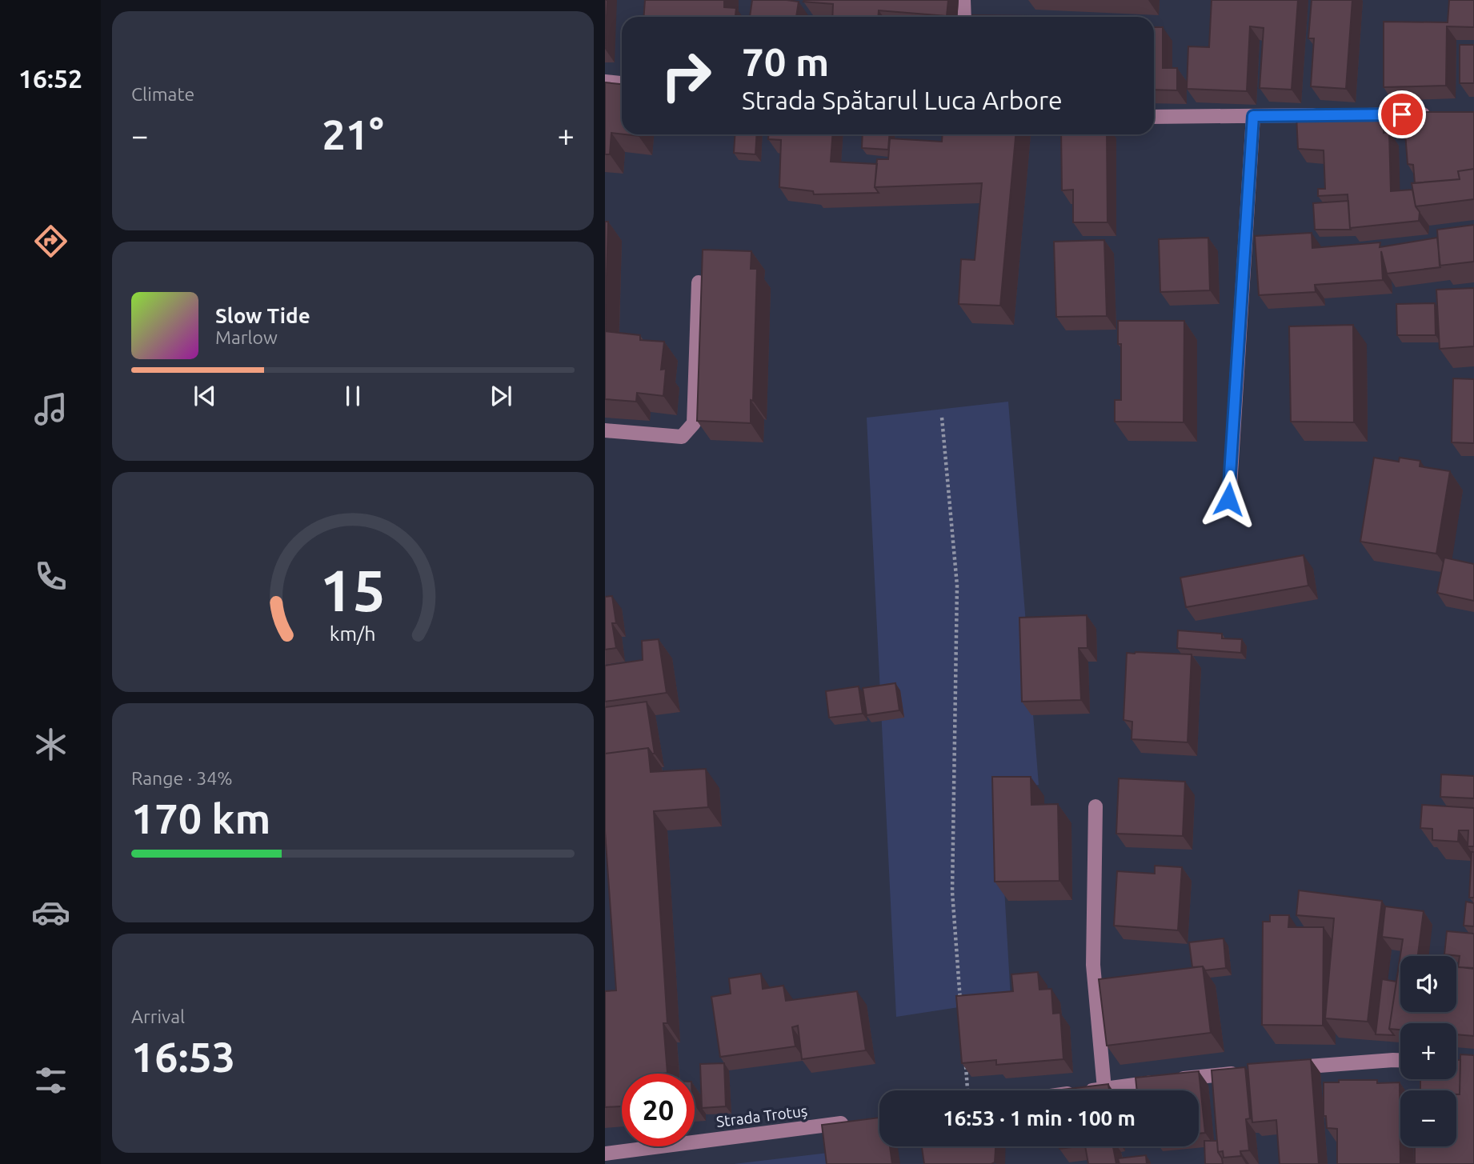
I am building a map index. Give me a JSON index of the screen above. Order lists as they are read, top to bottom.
{
  "streets": {
    "street": ["Strada Trotuș"]
  },
  "page": {
    "tabs": "16:52",
    "tile": [
      "Climate",
      ["Range · 34%", "170 km"],
      ["Arrival", "16:53"]
    ],
    "turn": ["70 m", "Strada Spătarul Luca Arbore"],
    "heat": ["−", "21°", "+"],
    "song": ["Slow Tide", "Marlow"],
    "map_buttons": ["+", "−"],
    "limit": "20",
    "trip": "16:53 · 1 min · 100 m",
    "gauge": ["15", "km/h"]
  }
}
